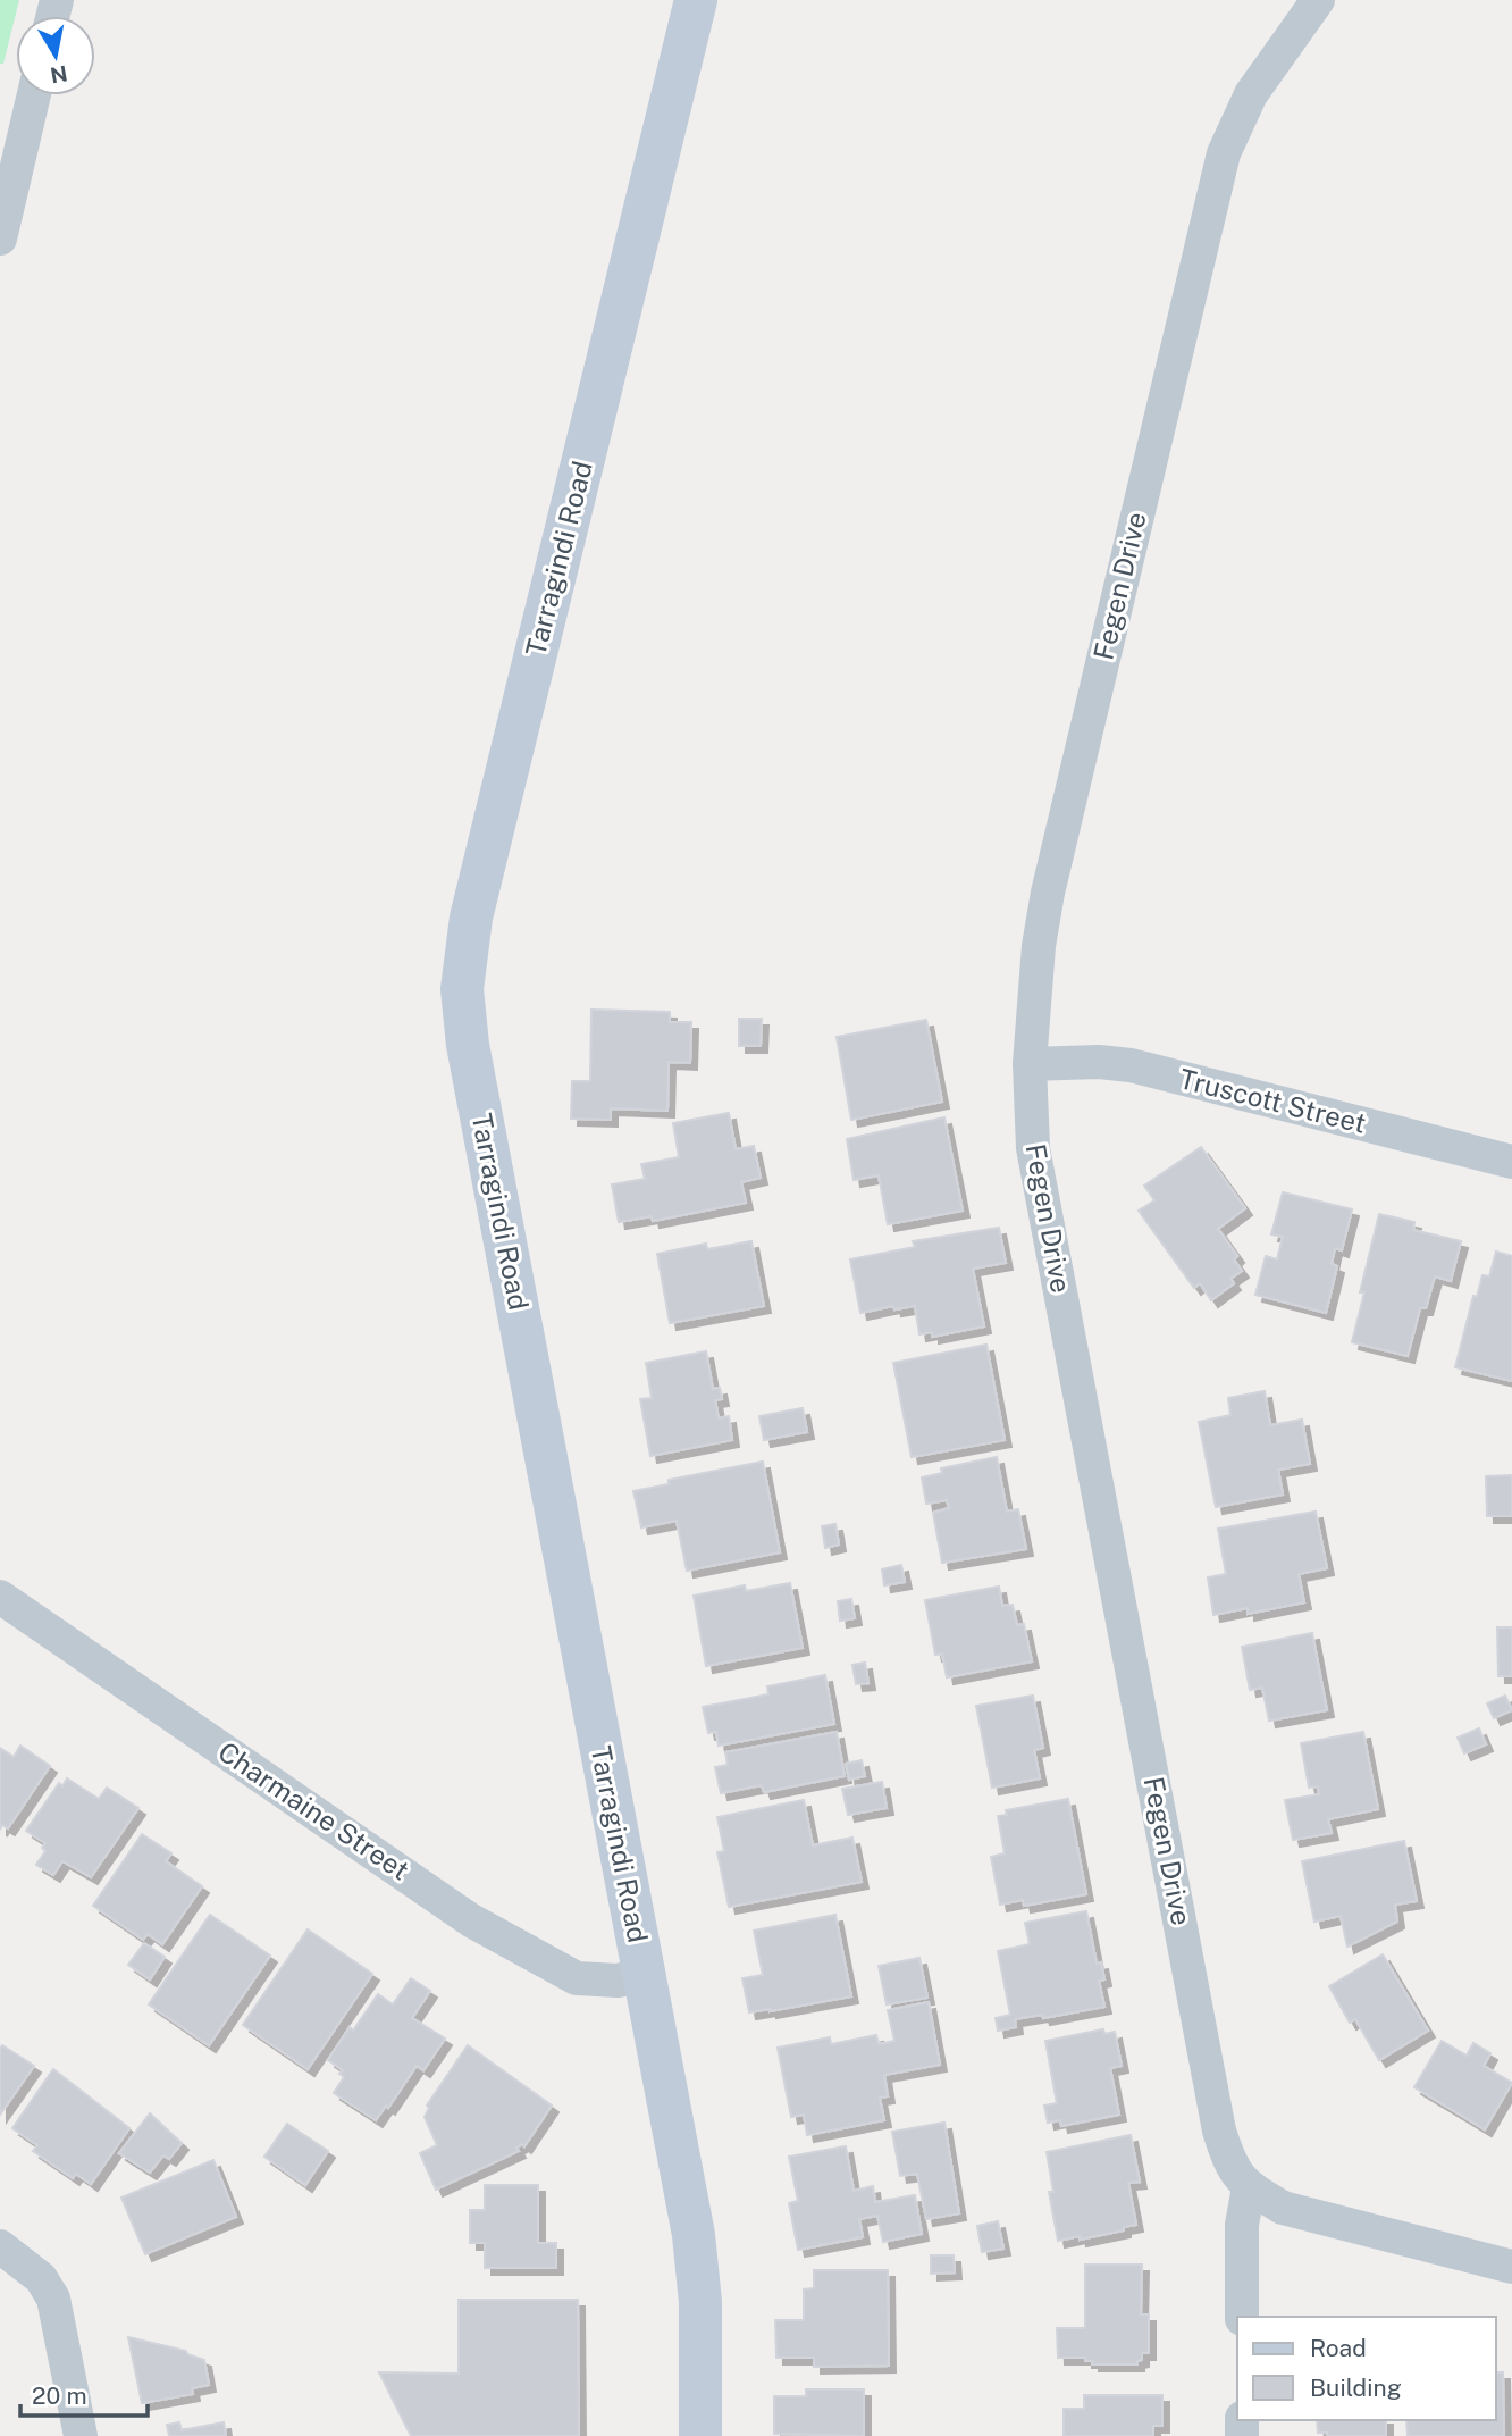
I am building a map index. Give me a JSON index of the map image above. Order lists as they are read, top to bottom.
{
  "streets": {
    "street": [
      "Tarragindi Road",
      "Fegen Drive",
      "Truscott Street",
      "Charmaine Street"
    ]
  },
  "crossings": [
    ["Tarragindi Road", "Charmaine Street"],
    ["Fegen Drive", "Truscott Street"]
  ],
  "legend": ["Road", "Building"],
  "scale_bar": "20 m",
  "north": "bottom"
}
